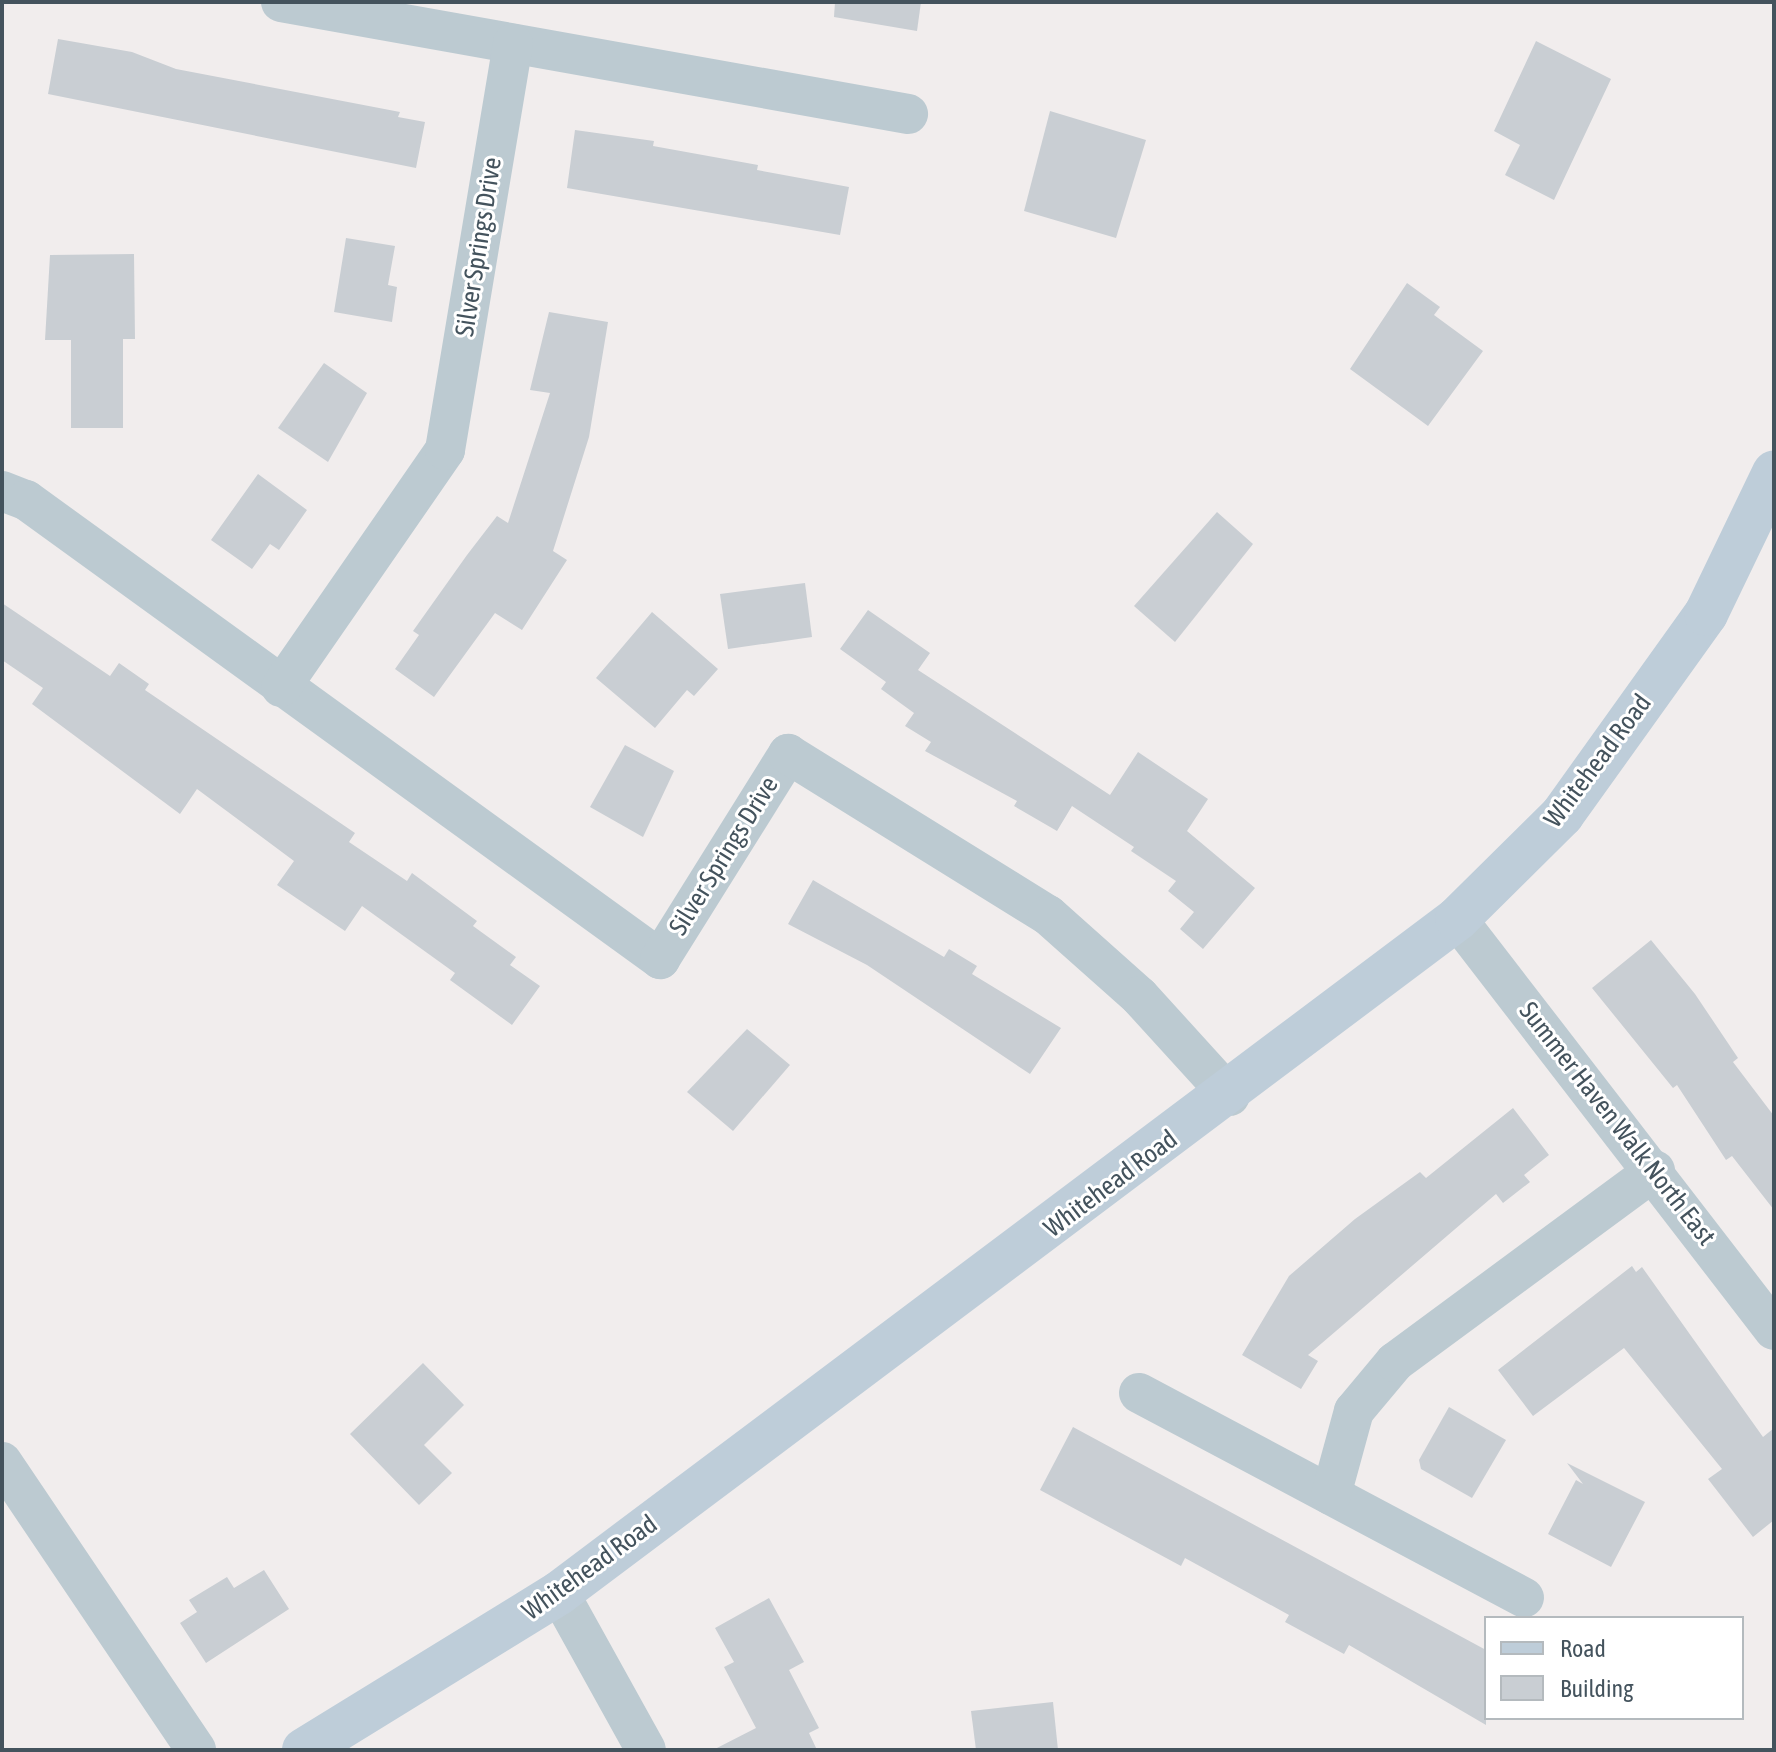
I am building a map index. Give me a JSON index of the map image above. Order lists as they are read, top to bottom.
{
  "streets": {
    "street": ["Silver Springs Drive", "Whitehead Road", "Summer Haven Walk North East"]
  },
  "crossings": [
    ["Silver Springs Drive", "Whitehead Road"],
    ["Whitehead Road", "Summer Haven Walk North East"]
  ],
  "legend": ["Road", "Building"]
}
